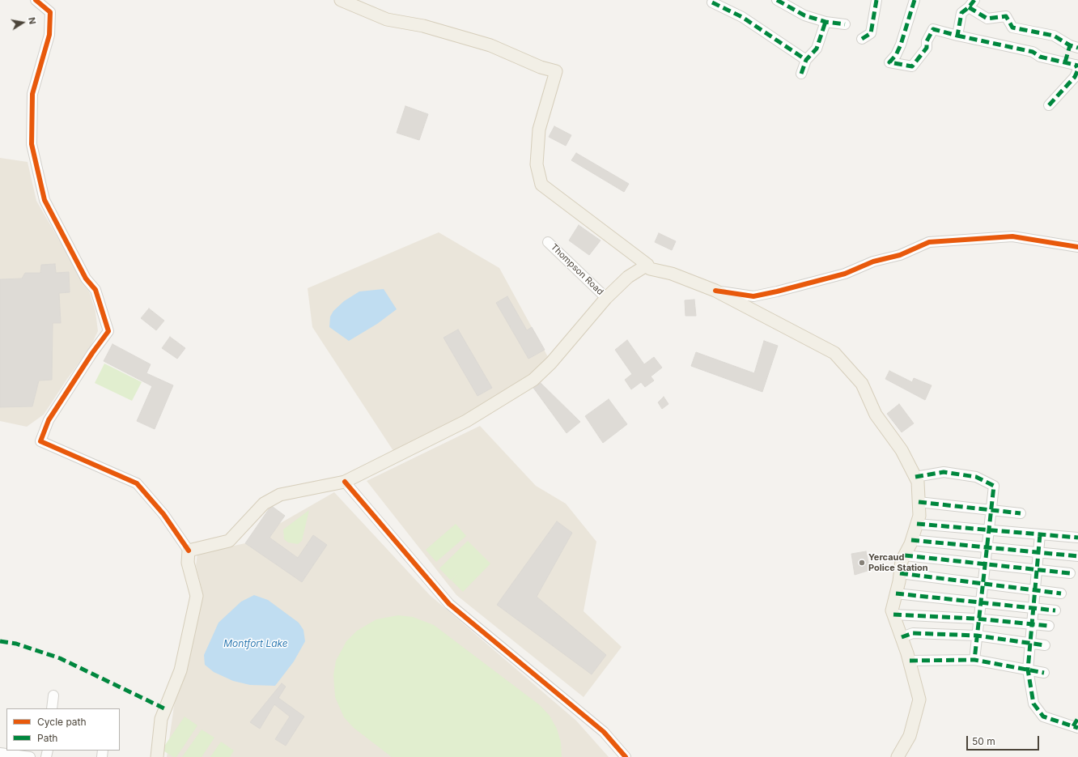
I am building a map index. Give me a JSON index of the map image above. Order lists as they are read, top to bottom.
{
  "streets": {
    "street": ["Thompson Road"]
  },
  "water": ["Montfort Lake"],
  "places": ["Yercaud Police Station"],
  "legend": ["Cycle path", "Path"],
  "scale_bar": "50 m",
  "north": "right"
}
